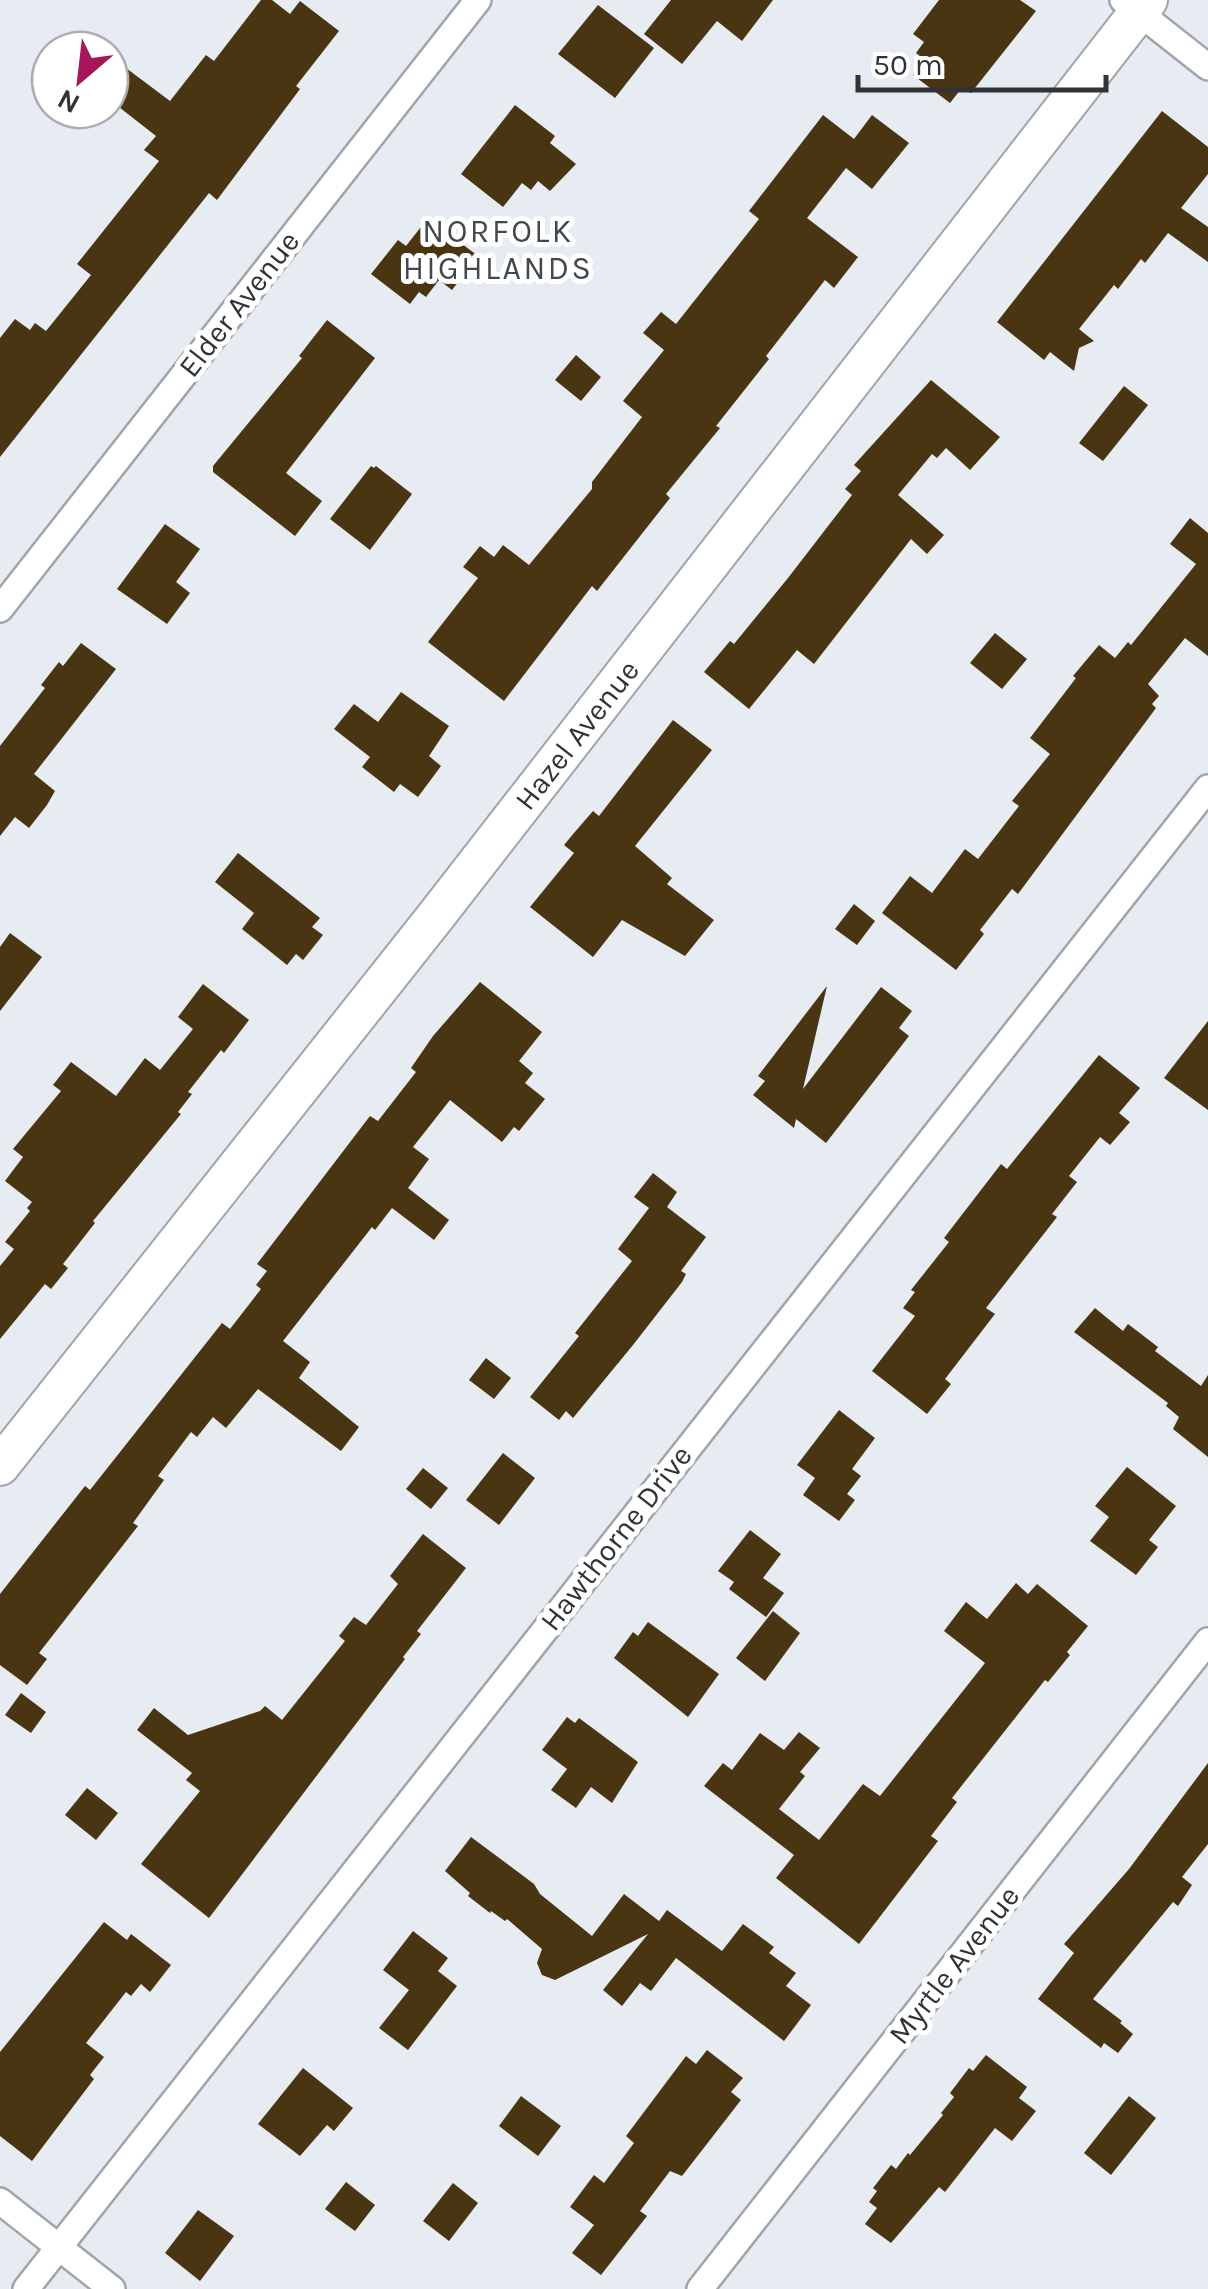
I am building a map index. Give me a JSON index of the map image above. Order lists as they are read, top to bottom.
{
  "streets": {
    "street": [
      "Elder Avenue",
      "Hazel Avenue",
      "Hawthorne Drive",
      "Myrtle Avenue"
    ]
  },
  "districts": ["NORFOLK HIGHLANDS"],
  "scale_bar": "50 m",
  "north": "bottom left"
}
